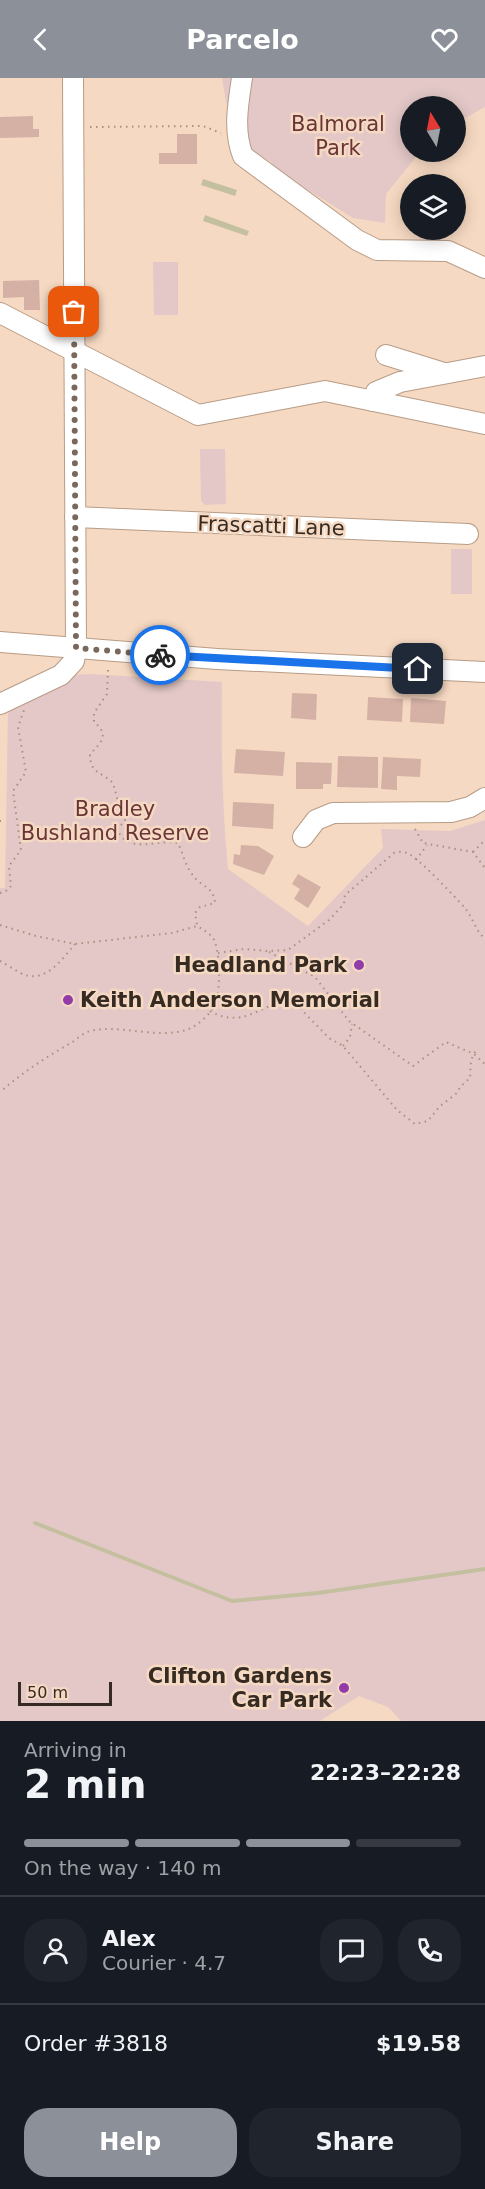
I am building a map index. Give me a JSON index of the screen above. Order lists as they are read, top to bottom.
{
  "streets": {
    "street": ["Frascatti Lane"]
  },
  "parks": ["Balmoral Park", "Bradley Bushland Reserve"],
  "places": ["Headland Park", "Keith Anderson Memorial", "Clifton Gardens Car Park"],
  "scale_bar": "50 m",
  "north": "top",
  "page": {
    "header": "Parcelo",
    "scale": "50 m",
    "heading": ["2 min", "Arriving in", "22:23–22:28"],
    "panel": [
      "Alex",
      "Courier · 4.7",
      "Order #3818",
      "$19.58"
    ],
    "bar": "On the way · 140 m",
    "buttons": ["Help", "Share"]
  }
}
